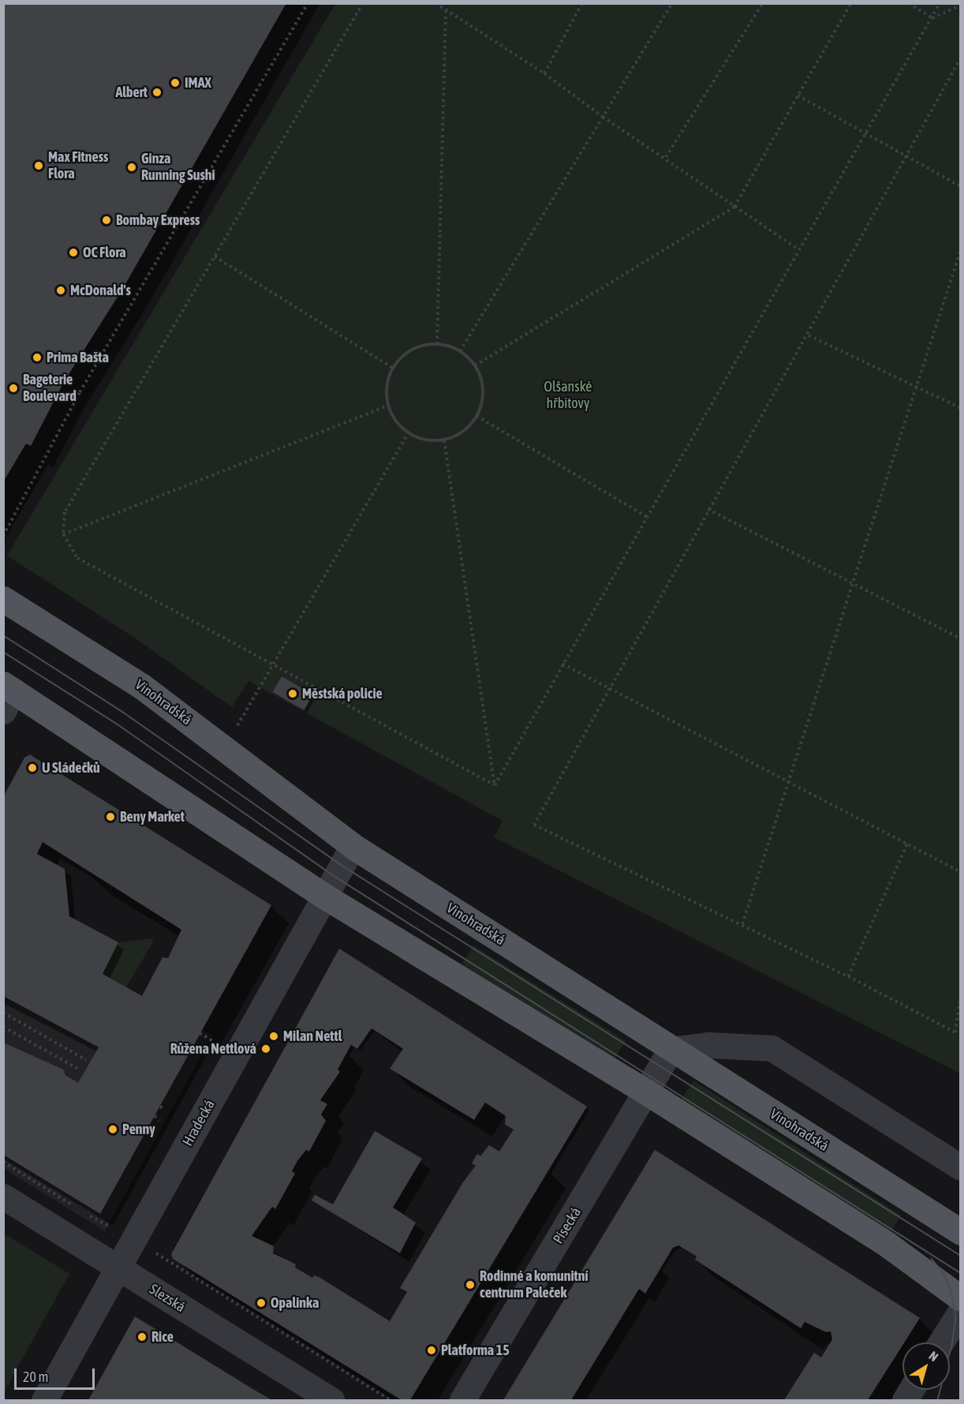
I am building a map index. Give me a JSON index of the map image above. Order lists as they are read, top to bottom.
{
  "streets": {
    "main road": ["Vinohradská"],
    "street": ["Hradecká", "Písecká", "Slezská"]
  },
  "crossings": [
    ["Vinohradská", "Hradecká"],
    ["Vinohradská", "Písecká"],
    ["Hradecká", "Slezská"]
  ],
  "parks": ["Olšanské hřbitovy"],
  "places": [
    "IMAX",
    "Albert",
    "Max Fitness Flora",
    "Ginza Running Sushi",
    "Bombay Express",
    "OC Flora",
    "McDonald's",
    "Prima Bašta",
    "Bageterie Boulevard",
    "Městská policie",
    "U Sládečků",
    "Beny Market",
    "Milan Nettl",
    "Růžena Nettlová",
    "Penny",
    "Rodinné a komunitní centrum Paleček",
    "Opalinka",
    "Rice",
    "Platforma 15"
  ],
  "scale_bar": "20 m",
  "north": "top right"
}
